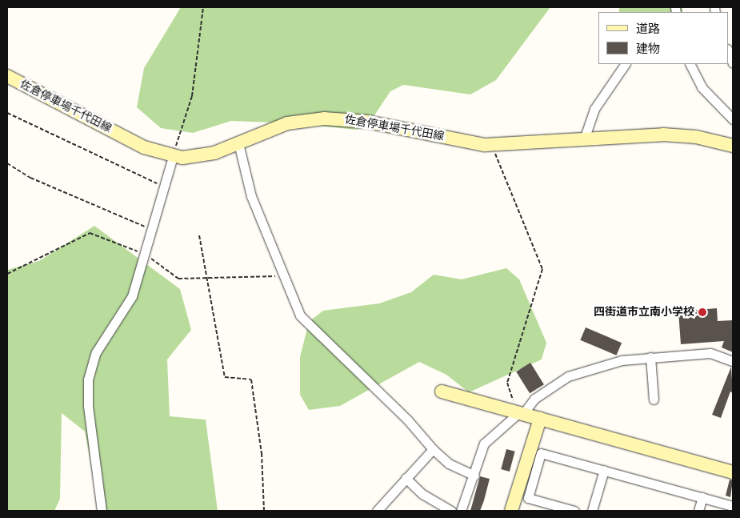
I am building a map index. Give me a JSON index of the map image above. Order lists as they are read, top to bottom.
{
  "streets": {
    "main road": ["佐倉停車場千代田線"]
  },
  "places": ["四街道市立南小学校"],
  "legend": ["道路", "建物"]
}
